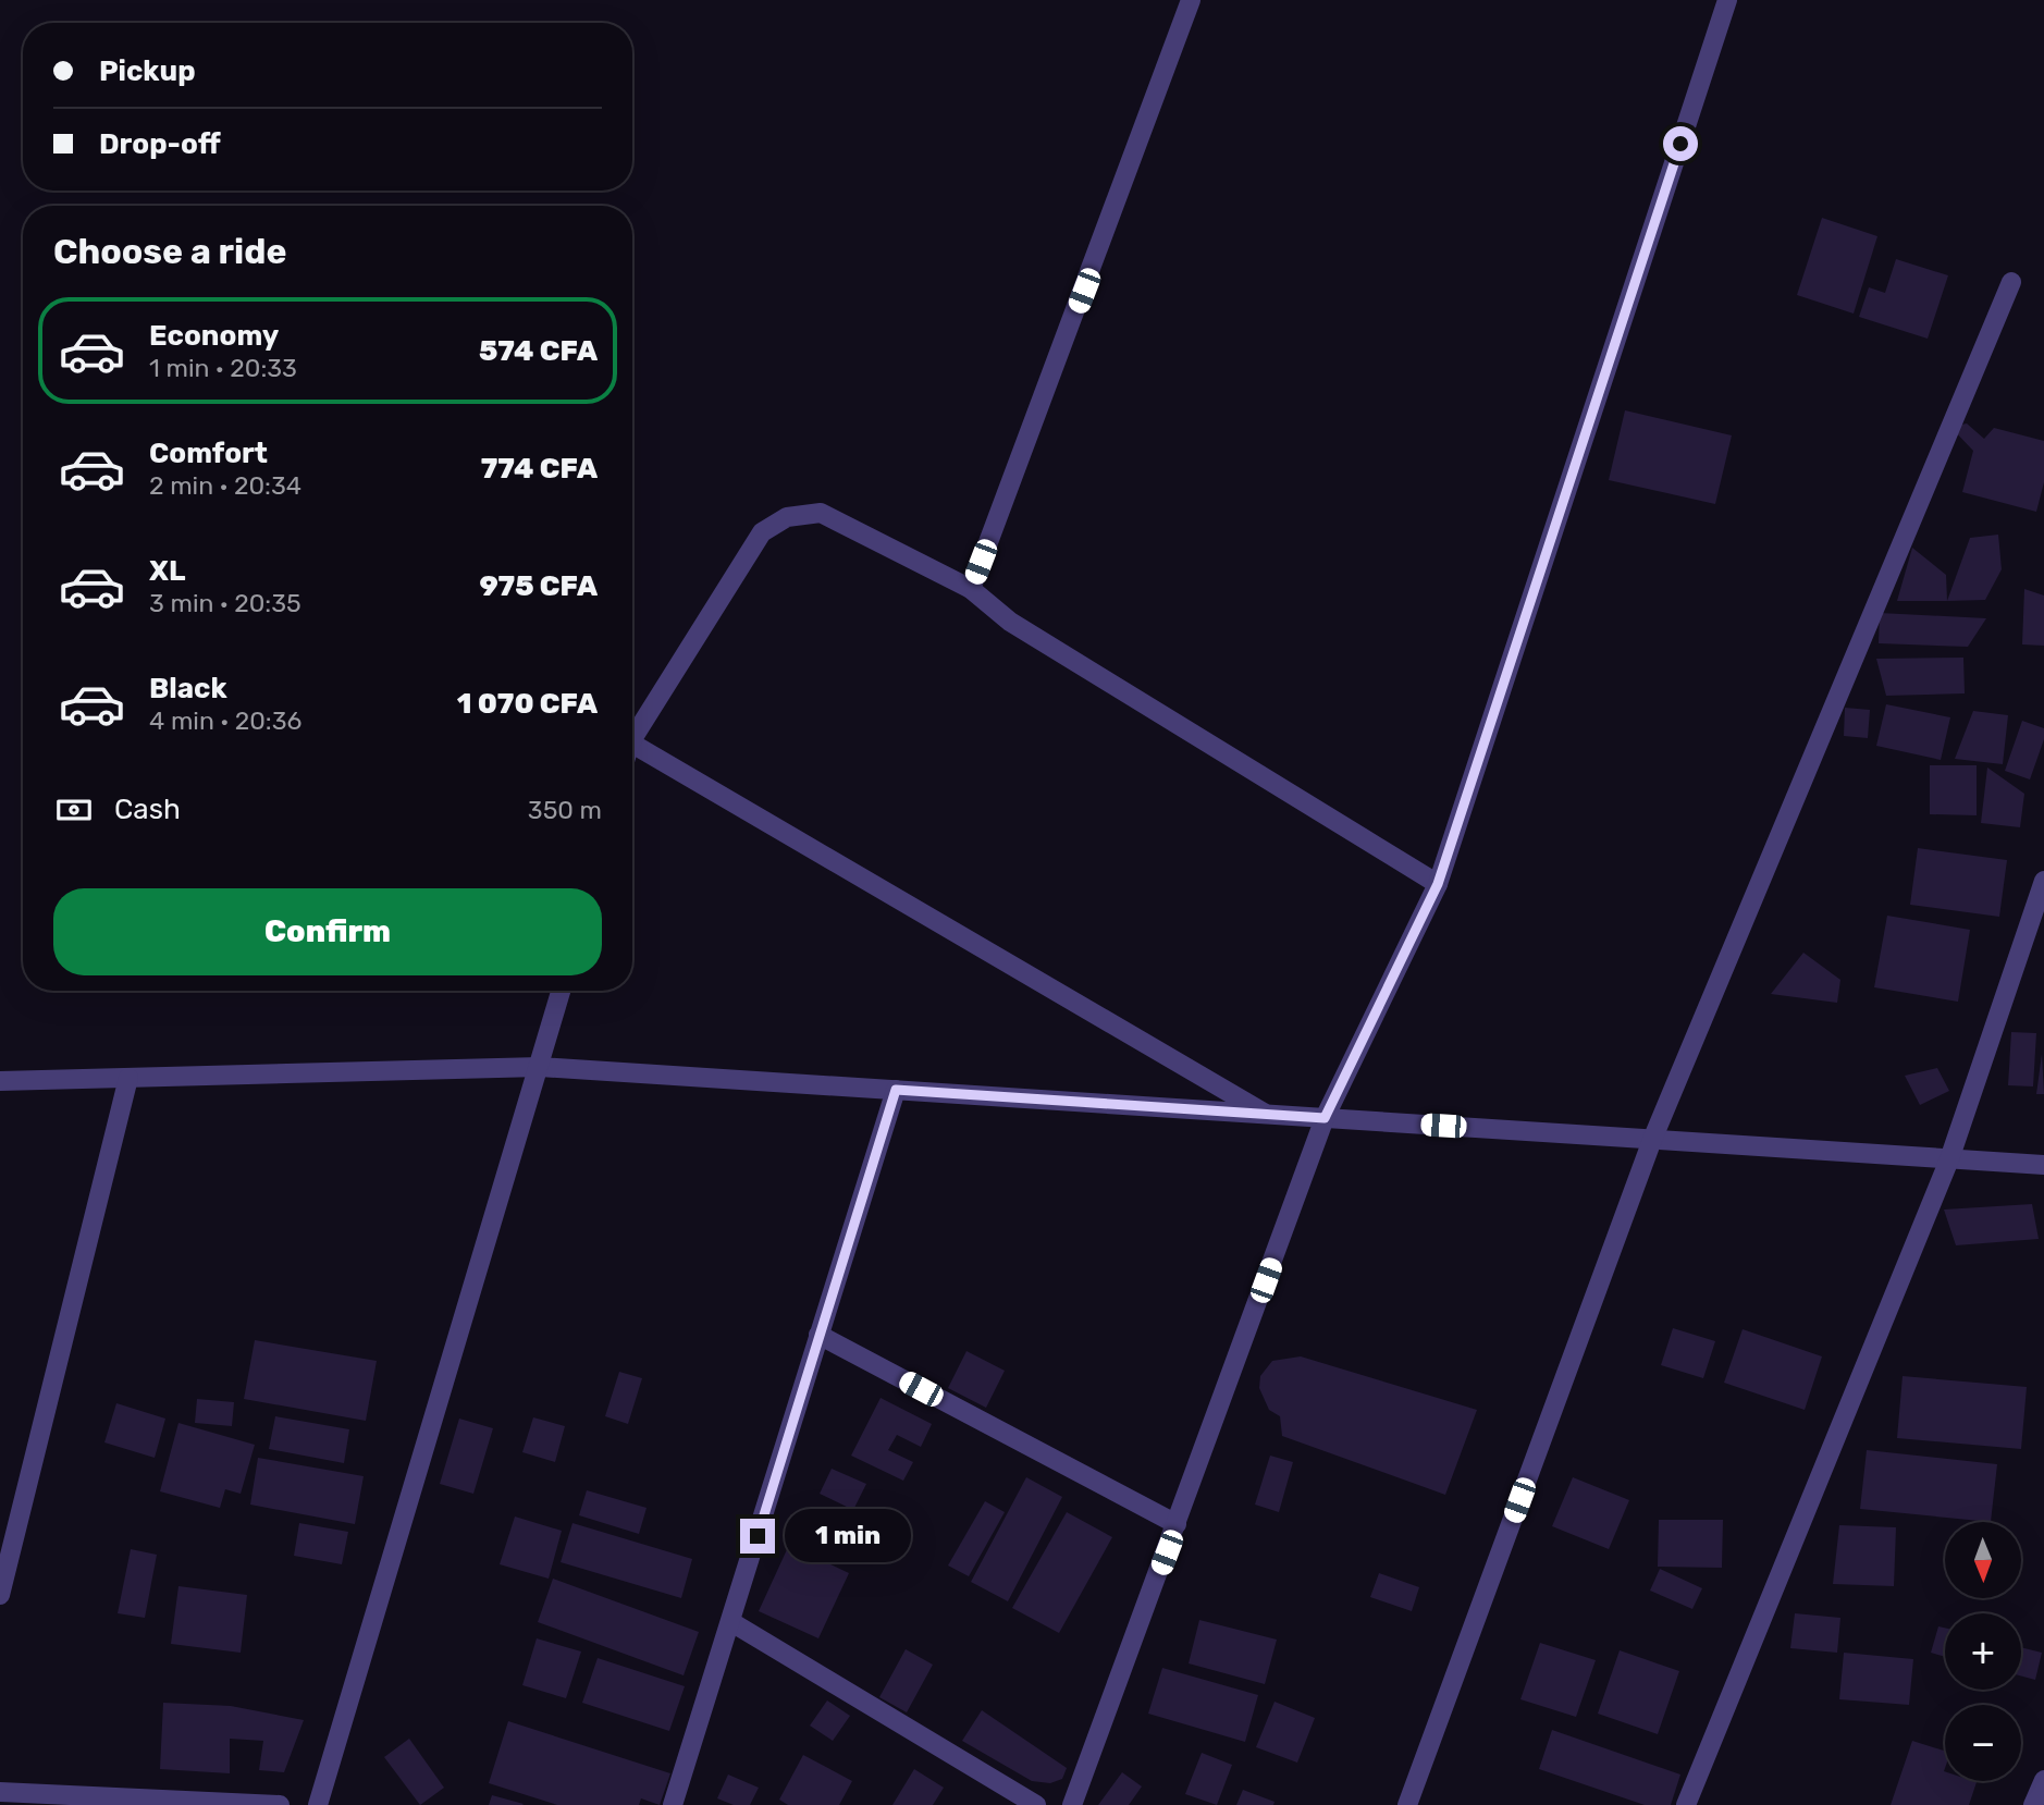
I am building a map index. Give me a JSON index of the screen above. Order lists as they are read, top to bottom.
{
  "north": "bottom",
  "page": {
    "banner": ["Pickup", "Drop-off"],
    "heading": "Choose a ride",
    "list": [
      {
        "name": "Economy",
        "note": "1 min · 20:33",
        "value": "574 CFA"
      },
      {
        "name": "Comfort",
        "note": "2 min · 20:34",
        "value": "774 CFA"
      },
      {
        "name": "XL",
        "note": "3 min · 20:35",
        "value": "975 CFA"
      },
      {
        "name": "Black",
        "note": "4 min · 20:36",
        "value": "1 070 CFA"
      }
    ],
    "pay": ["Cash", "350 m"],
    "buttons": "Confirm",
    "bubble": "1 min",
    "map_buttons": ["+", "−"]
  }
}
